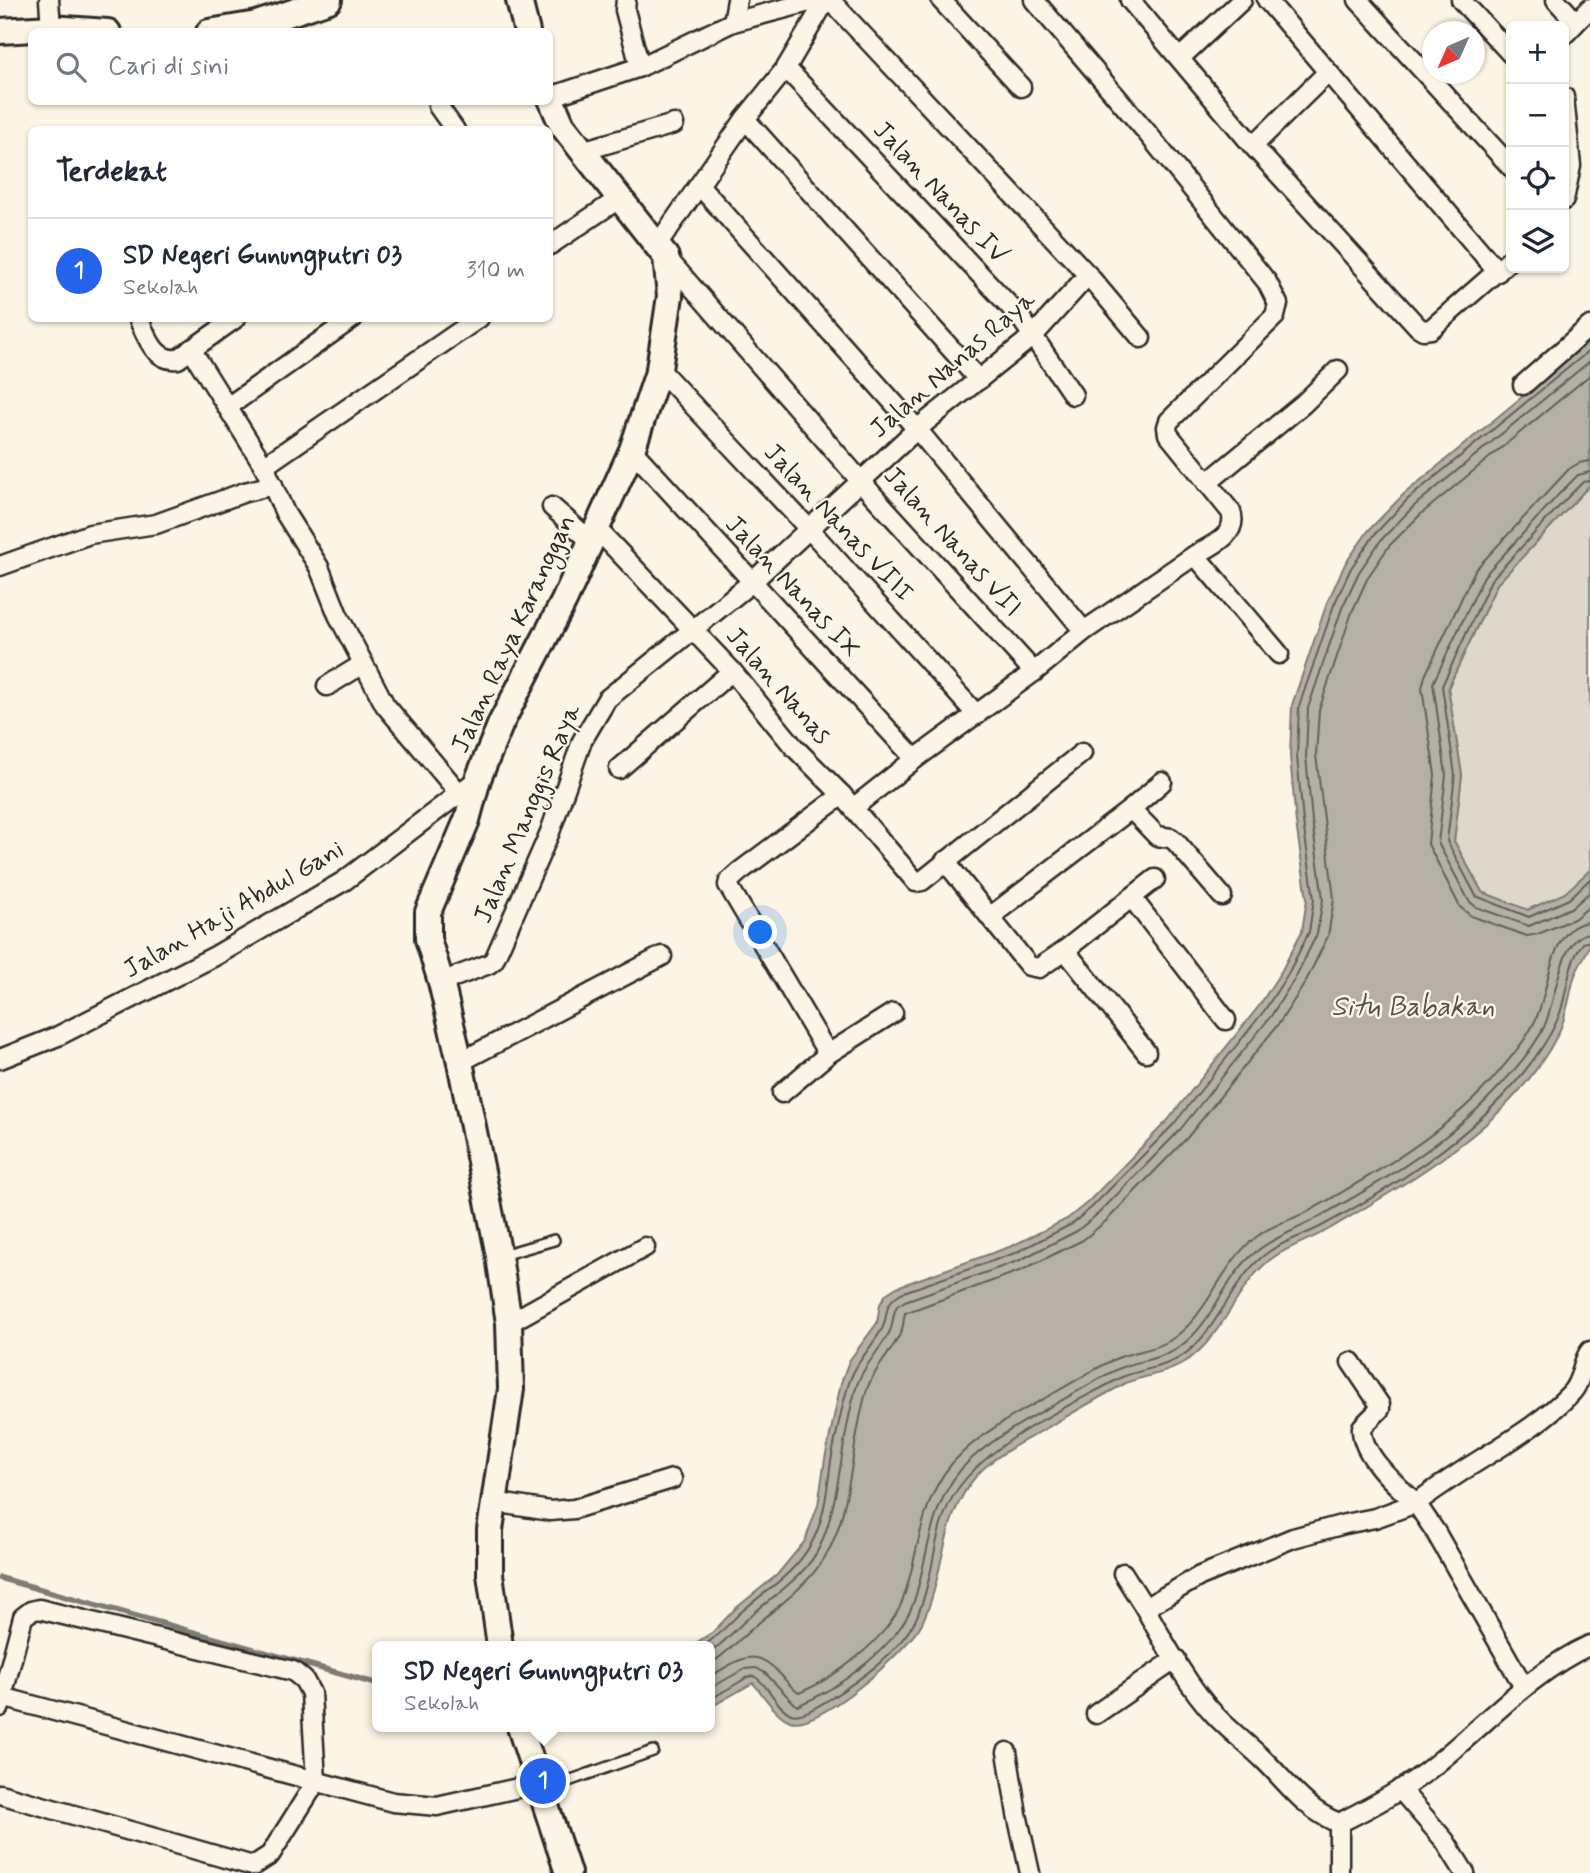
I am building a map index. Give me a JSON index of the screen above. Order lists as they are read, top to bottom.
{
  "streets": {
    "street": [
      "Jalan Nanas IV",
      "Jalan Nanas Raya",
      "Jalan Nanas VIII",
      "Jalan Nanas VII",
      "Jalan Nanas IX",
      "Jalan Raya Karanggan",
      "Jalan Nanas",
      "Jalan Manggis Raya",
      "Jalan Haji Abdul Gani"
    ]
  },
  "crossings": [
    ["Jalan Nanas IV", "Jalan Nanas Raya"],
    ["Jalan Nanas Raya", "Jalan Nanas VIII"],
    ["Jalan Nanas Raya", "Jalan Nanas VII"],
    ["Jalan Nanas Raya", "Jalan Nanas IX"],
    ["Jalan Nanas Raya", "Jalan Nanas"],
    ["Jalan Nanas Raya", "Jalan Manggis Raya"],
    ["Jalan Nanas VIII", "Jalan Raya Karanggan"],
    ["Jalan Nanas VII", "Jalan Raya Karanggan"],
    ["Jalan Nanas IX", "Jalan Raya Karanggan"],
    ["Jalan Raya Karanggan", "Jalan Nanas"],
    ["Jalan Raya Karanggan", "Jalan Manggis Raya"],
    ["Jalan Raya Karanggan", "Jalan Haji Abdul Gani"],
    ["Jalan Nanas", "Jalan Manggis Raya"]
  ],
  "water": ["Situ Babakan"],
  "north": "bottom left",
  "page": {
    "map_buttons": ["+", "−"],
    "search": "Cari di sini",
    "heading": "Terdekat",
    "list": [
      {
        "mark": "1",
        "name": "SD Negeri Gunungputri 03",
        "note": "Sekolah",
        "value": "310 m"
      }
    ],
    "popup": ["SD Negeri Gunungputri 03", "Sekolah"],
    "pins": "1"
  }
}
